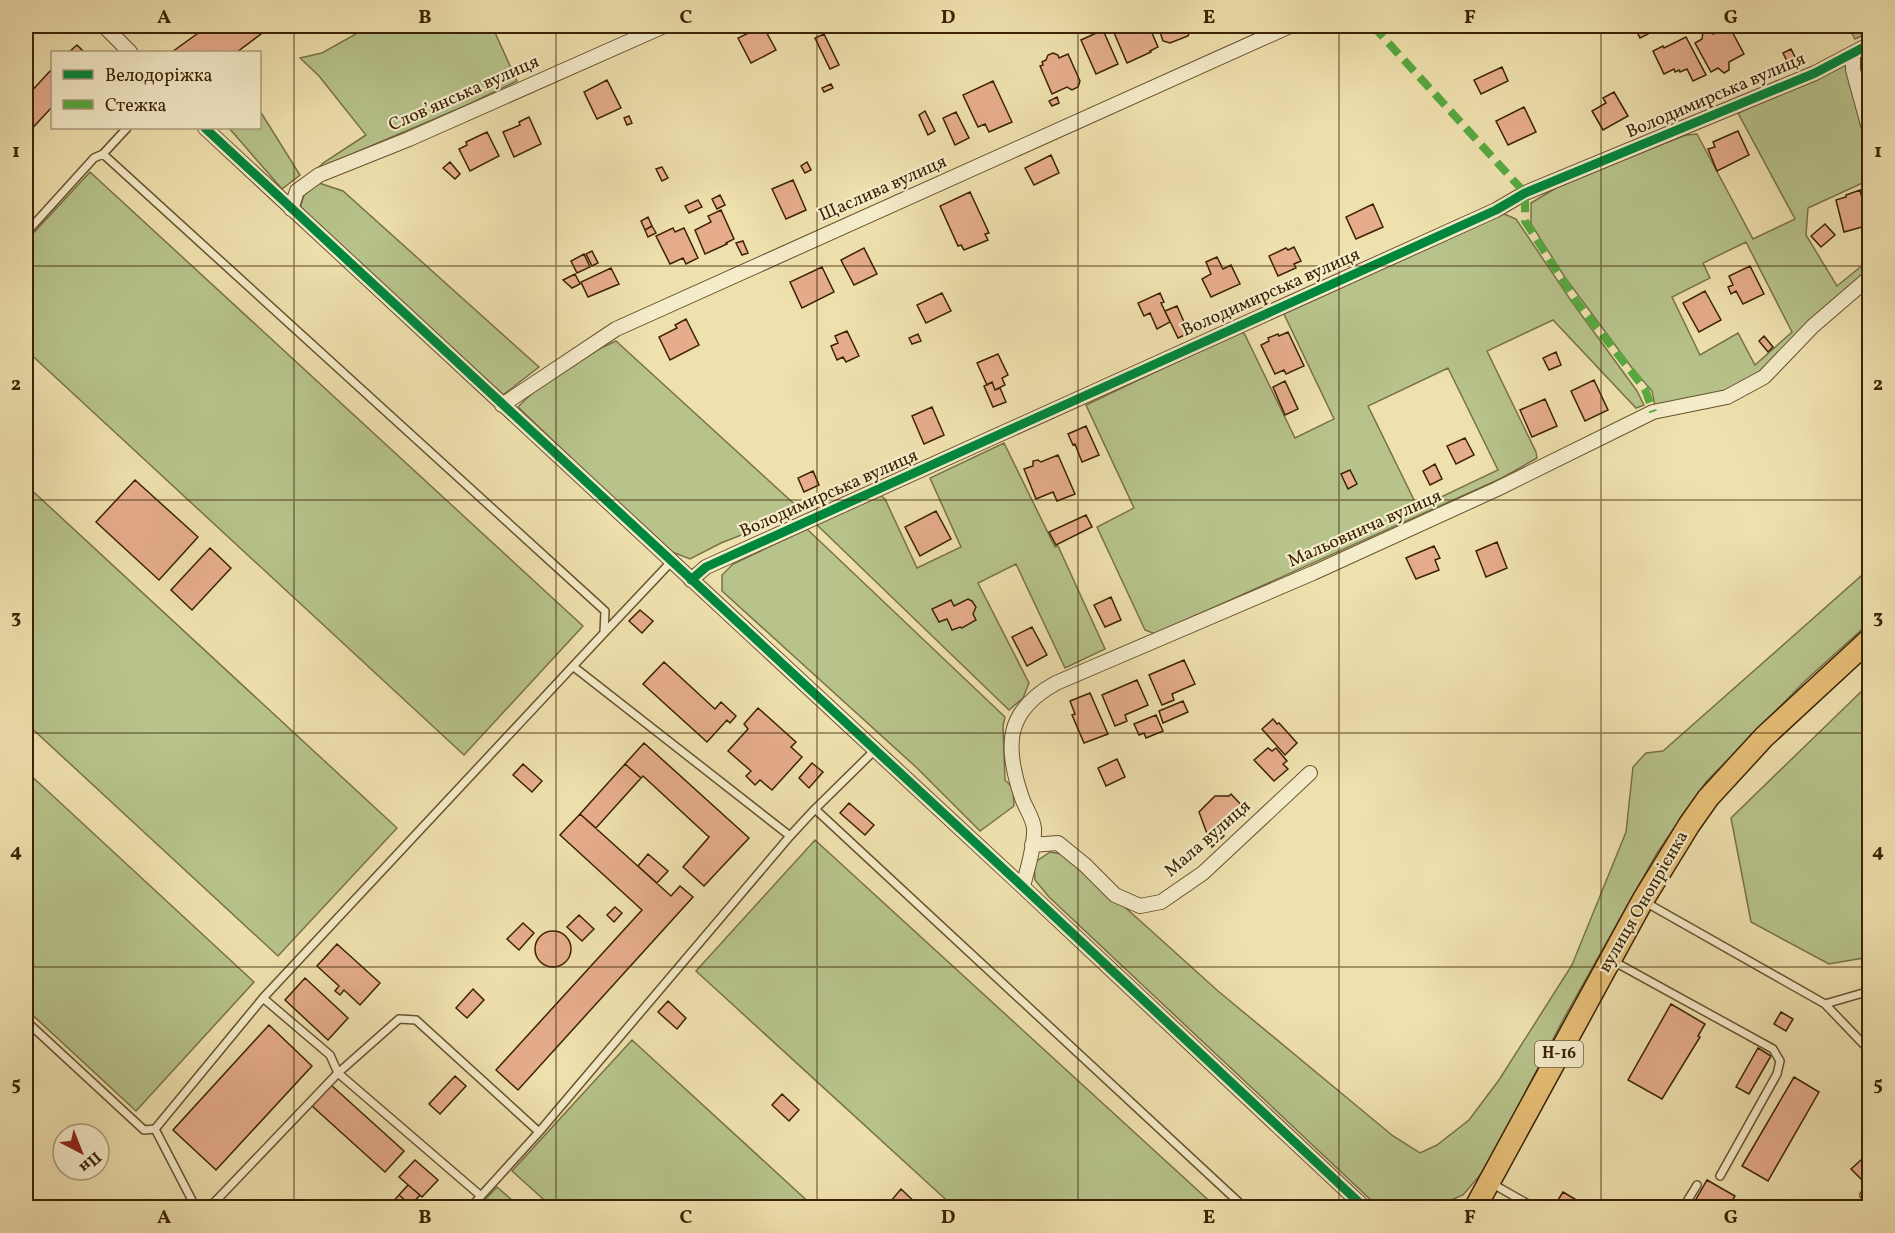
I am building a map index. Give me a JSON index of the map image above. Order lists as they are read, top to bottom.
{
  "streets": {
    "main road": ["вулиця Онопрієнка", "Н-16"],
    "street": [
      "Словʼянська вулиця",
      "Володимирська вулиця",
      "Щаслива вулиця",
      "Мальовнича вулиця",
      "Мала вулиця"
    ]
  },
  "crossings": [
    ["Мальовнича вулиця", "Мала вулиця"]
  ],
  "legend": ["Велодоріжка", "Стежка"],
  "north": "bottom right",
  "grid": {
    "columns": [
      "A",
      "B",
      "C",
      "D",
      "E",
      "F",
      "G"
    ],
    "rows": [
      "1",
      "2",
      "3",
      "4",
      "5"
    ]
  }
}
